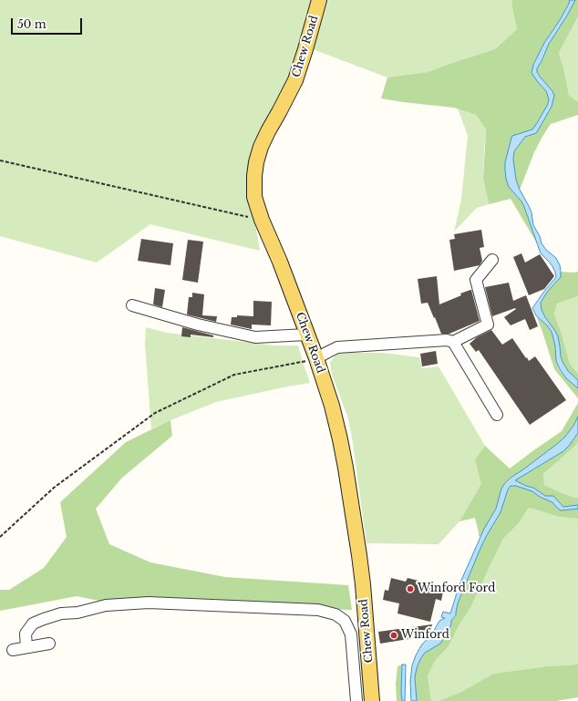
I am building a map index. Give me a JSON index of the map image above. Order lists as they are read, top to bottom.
{
  "streets": {
    "main road": ["Chew Road"]
  },
  "places": ["Winford Ford", "Winford"],
  "scale_bar": "50 m"
}
